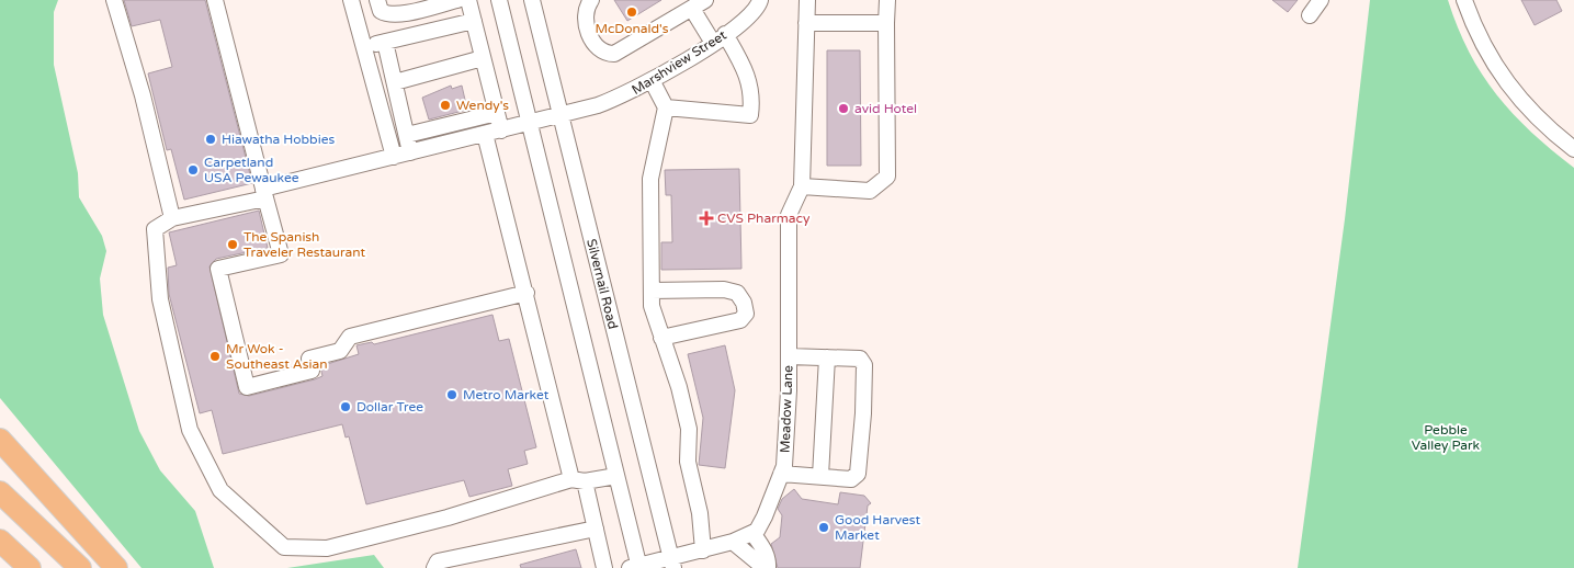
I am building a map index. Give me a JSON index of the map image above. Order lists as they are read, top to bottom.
{
  "streets": {
    "street": ["Marshview Street", "Silvernail Road", "Meadow Lane"]
  },
  "crossings": [
    ["Marshview Street", "Silvernail Road"]
  ],
  "parks": ["Pebble Valley Park"],
  "places": {
    "other": [
      "McDonald's",
      "Wendy's",
      "avid Hotel",
      "Hiawatha Hobbies",
      "Carpetland USA Pewaukee",
      "The Spanish Traveler Restaurant",
      "Mr Wok - Southeast Asian",
      "Metro Market",
      "Dollar Tree",
      "Good Harvest Market"
    ],
    "health": ["CVS Pharmacy"]
  }
}
